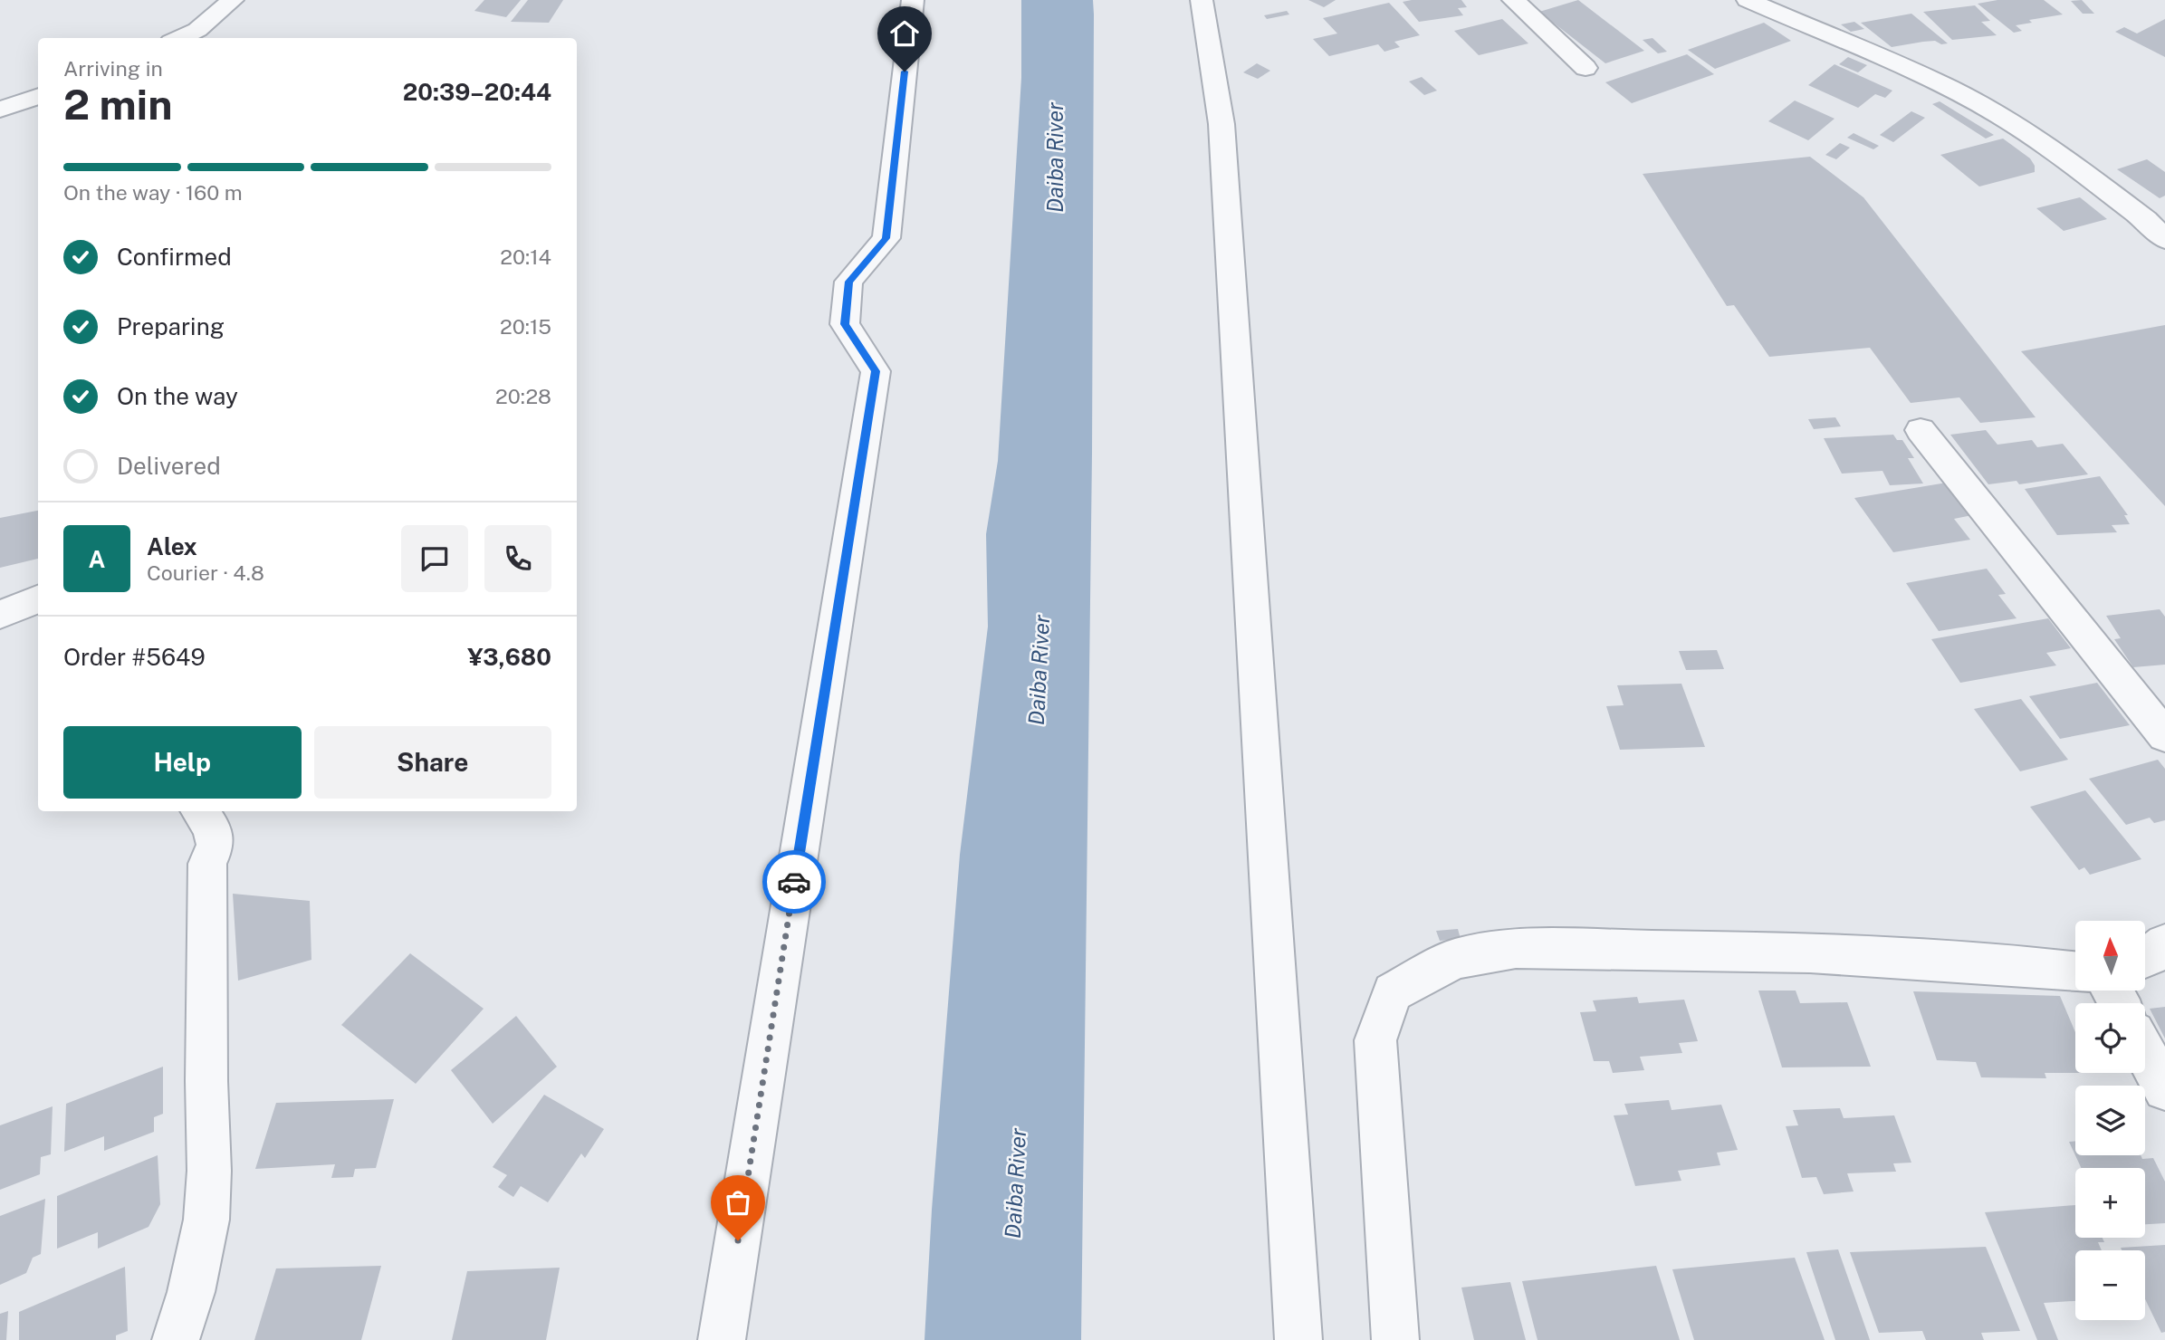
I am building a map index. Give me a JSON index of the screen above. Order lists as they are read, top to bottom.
{
  "water": ["Daiba River"],
  "north": "top",
  "page": {
    "heading": ["2 min", "Arriving in", "20:39–20:44"],
    "panel": [
      "Alex",
      "Courier · 4.8",
      "Order #5649",
      "¥3,680"
    ],
    "bar": "On the way · 160 m",
    "list": [
      ["Confirmed", "20:14"],
      ["Preparing", "20:15"],
      ["On the way", "20:28"],
      "Delivered"
    ],
    "round": "A",
    "buttons": ["Help", "Share"],
    "map_buttons": ["+", "−"]
  }
}
